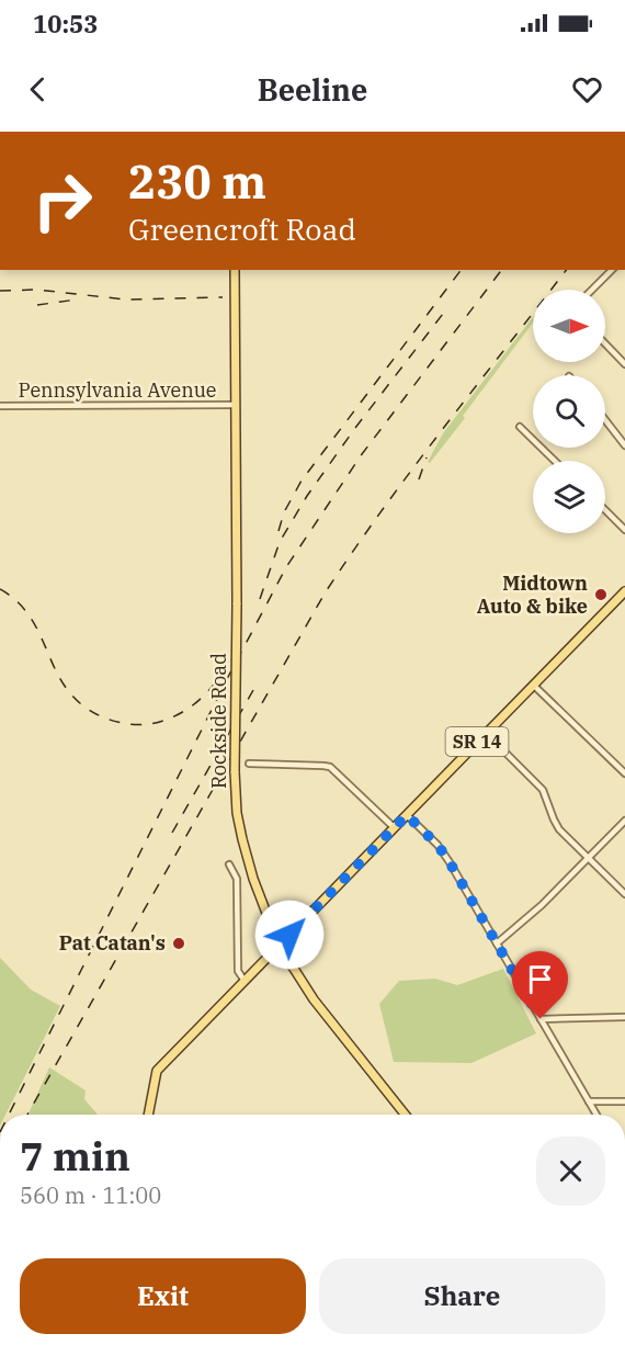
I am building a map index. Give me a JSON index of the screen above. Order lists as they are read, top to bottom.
{
  "streets": {
    "main road": ["Rockside Road", "SR 14"],
    "street": ["Pennsylvania Avenue"]
  },
  "crossings": [
    ["Pennsylvania Avenue", "Rockside Road"],
    ["Rockside Road", "SR 14"]
  ],
  "places": ["Midtown Auto & bike", "Pat Catan's"],
  "north": "right",
  "page": {
    "status": "10:53",
    "header": "Beeline",
    "turn": ["230 m", "Greencroft Road"],
    "heading": ["7 min", "560 m · 11:00"],
    "buttons": ["Exit", "Share"]
  }
}
